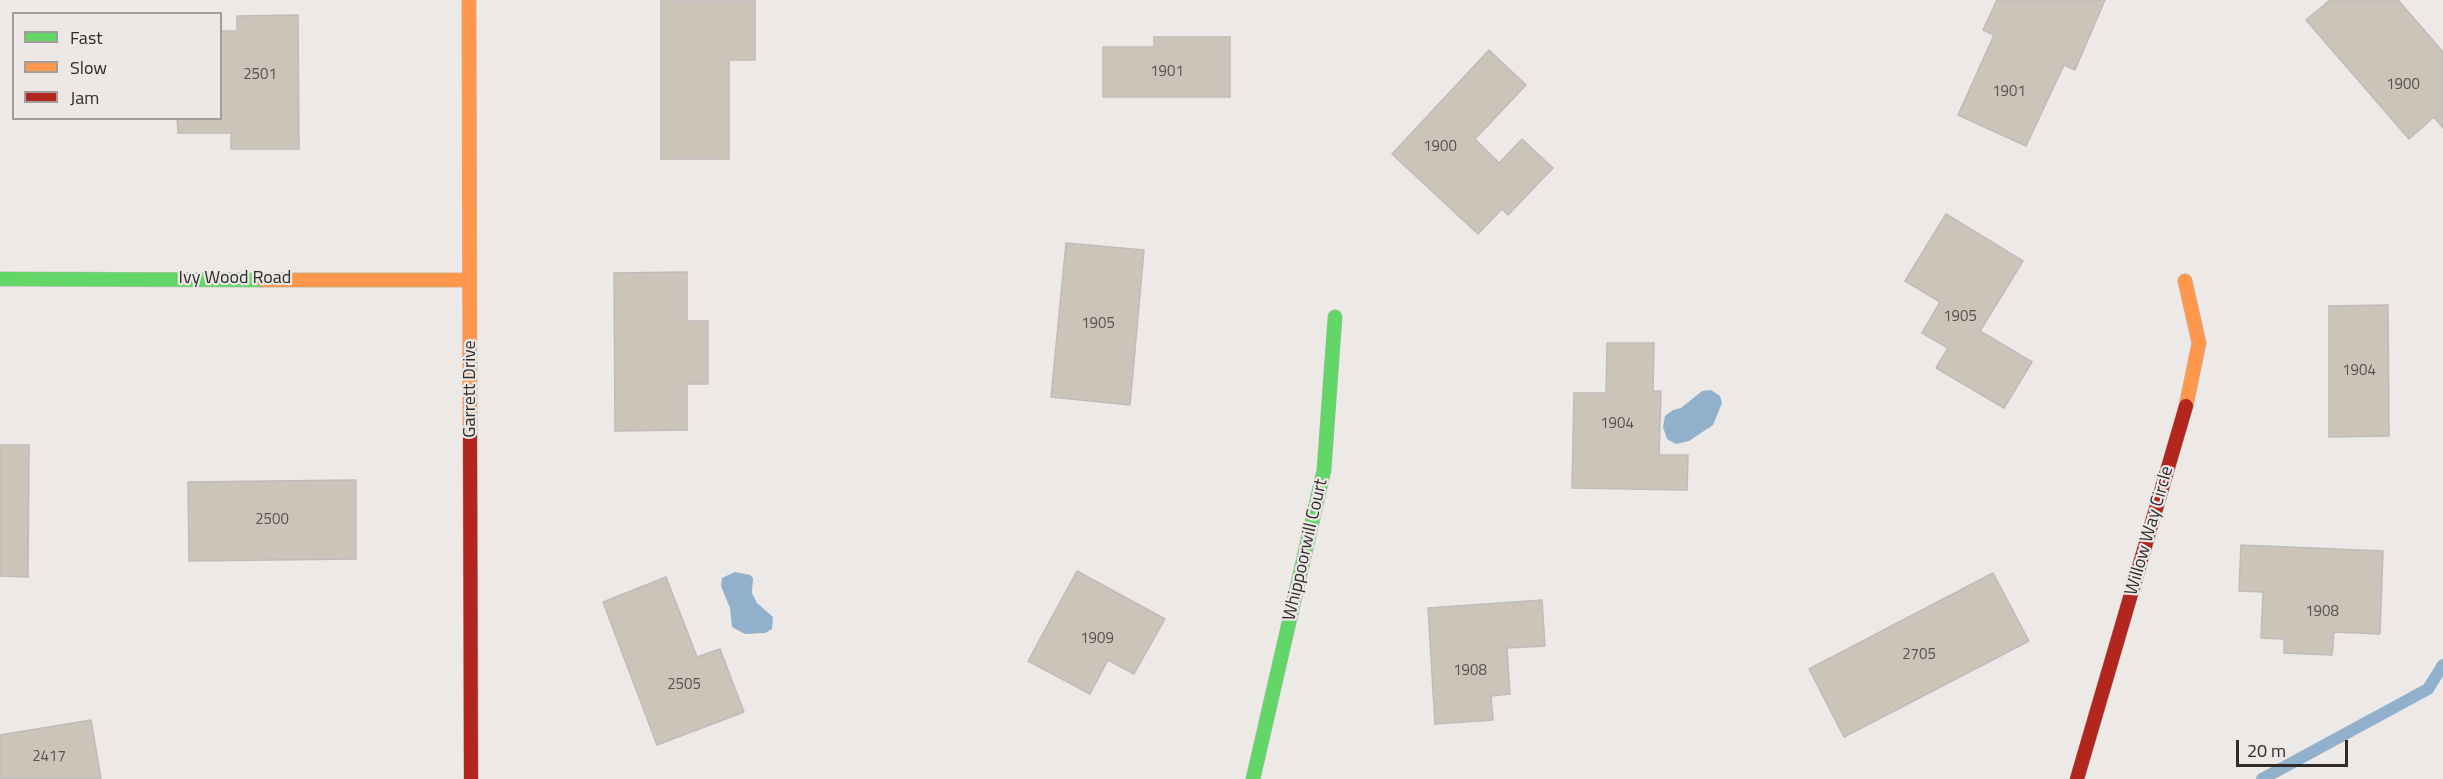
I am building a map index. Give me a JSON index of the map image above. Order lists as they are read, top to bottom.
{
  "streets": {
    "street": [
      "Ivy Wood Road",
      "Garrett Drive",
      "Willow Way Circle",
      "Whippoorwill Court"
    ]
  },
  "crossings": [
    ["Ivy Wood Road", "Garrett Drive"]
  ],
  "house_numbers": [
    "1901",
    "2501",
    "1900",
    "1901",
    "1900",
    "1905",
    "1905",
    "1904",
    "1904",
    "2500",
    "1908",
    "1909",
    "2705",
    "1908",
    "2505",
    "2417"
  ],
  "legend": ["Fast", "Slow", "Jam"],
  "scale_bar": "20 m"
}
